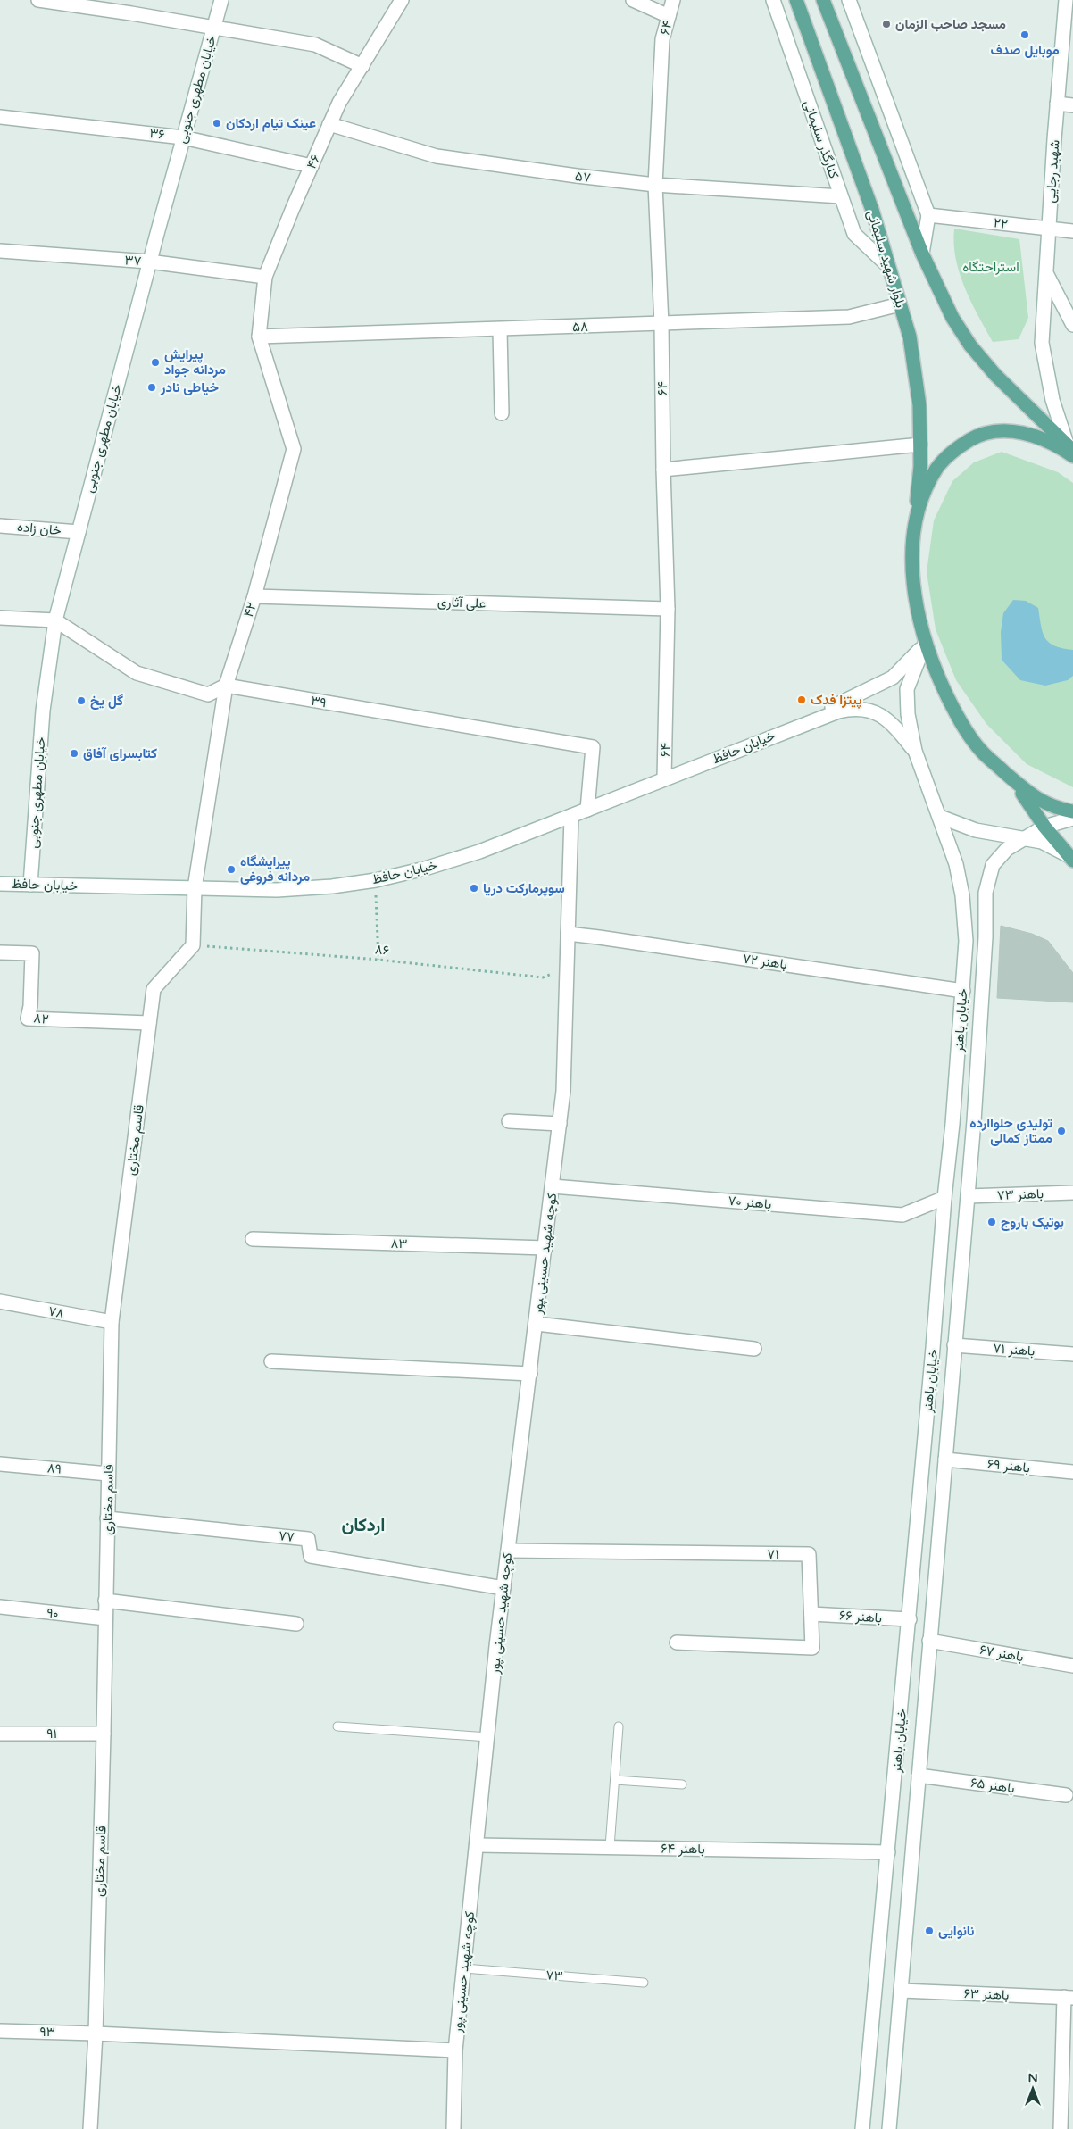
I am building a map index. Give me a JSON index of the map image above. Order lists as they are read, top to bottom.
{
  "streets": {
    "main road": ["بلوار شهید سلیمانی"],
    "street": [
      "۶۴",
      "خیابان مطهری جنوبی",
      "۳۶",
      "کنارگذر سلیمانی",
      "۴۶",
      "شهید رجایی",
      "۵۷",
      "۲۲",
      "۳۷",
      "۵۸",
      "خان زاده",
      "علی آثاری",
      "۴۲",
      "۳۹",
      "خیابان حافظ",
      "باهنر ۷۲",
      "۸۲",
      "خیابان باهنر",
      "قاسم مختاری",
      "باهنر ۷۳",
      "باهنر ۷۰",
      "۸۳",
      "کوچه شهید حسینی ‍پور",
      "۷۸",
      "باهنر ۷۱",
      "باهنر ۶۹",
      "۸۹",
      "۷۷",
      "۷۱",
      "۹۰",
      "باهنر ۶۶",
      "باهنر ۶۷",
      "۹۱",
      "باهنر ۶۵",
      "باهنر ۶۴",
      "باهنر ۶۳",
      "۹۳"
    ],
    "lane": ["۷۳"],
    "path": ["۸۶"]
  },
  "crossings": [
    ["۶۴", "۵۷"],
    ["۶۴", "۵۸"],
    ["۶۴", "علی آثاری"],
    ["۶۴", "خیابان حافظ"],
    ["خیابان مطهری جنوبی", "۳۶"],
    ["خیابان مطهری جنوبی", "۳۷"],
    ["خیابان مطهری جنوبی", "خان زاده"],
    ["خیابان مطهری جنوبی", "خیابان حافظ"],
    ["۳۶", "۴۶"],
    ["کنارگذر سلیمانی", "۵۷"],
    ["کنارگذر سلیمانی", "بلوار شهید سلیمانی"],
    ["۴۶", "۵۷"],
    ["۴۶", "۳۷"],
    ["۴۶", "۵۸"],
    ["۴۶", "۴۲"],
    ["شهید رجایی", "۲۲"],
    ["بلوار شهید سلیمانی", "۵۸"],
    ["۵۸", "۴۲"],
    ["علی آثاری", "۴۲"],
    ["۴۲", "۳۹"],
    ["۴۲", "خیابان حافظ"],
    ["۳۹", "خیابان حافظ"],
    ["خیابان حافظ", "خیابان باهنر"],
    ["خیابان حافظ", "کوچه شهید حسینی ‍پور"],
    ["۸۶", "قاسم مختاری"],
    ["۸۶", "کوچه شهید حسینی ‍پور"],
    ["باهنر ۷۲", "خیابان باهنر"],
    ["باهنر ۷۲", "کوچه شهید حسینی ‍پور"],
    ["۸۲", "قاسم مختاری"],
    ["خیابان باهنر", "باهنر ۷۳"],
    ["خیابان باهنر", "باهنر ۷۰"],
    ["خیابان باهنر", "باهنر ۷۱"],
    ["خیابان باهنر", "باهنر ۶۹"],
    ["خیابان باهنر", "باهنر ۶۶"],
    ["خیابان باهنر", "باهنر ۶۷"],
    ["خیابان باهنر", "باهنر ۶۵"],
    ["خیابان باهنر", "باهنر ۶۴"],
    ["خیابان باهنر", "باهنر ۶۳"],
    ["قاسم مختاری", "کوچه شهید حسینی ‍پور"],
    ["قاسم مختاری", "۷۸"],
    ["قاسم مختاری", "۸۹"],
    ["قاسم مختاری", "۷۷"],
    ["قاسم مختاری", "۹۰"],
    ["قاسم مختاری", "۹۱"],
    ["قاسم مختاری", "۹۳"],
    ["باهنر ۷۳", "باهنر ۷۰"],
    ["باهنر ۷۰", "کوچه شهید حسینی ‍پور"],
    ["۸۳", "کوچه شهید حسینی ‍پور"],
    ["کوچه شهید حسینی ‍پور", "۷۷"],
    ["کوچه شهید حسینی ‍پور", "۷۱"],
    ["کوچه شهید حسینی ‍پور", "باهنر ۶۴"],
    ["کوچه شهید حسینی ‍پور", "۷۳"],
    ["کوچه شهید حسینی ‍پور", "۹۳"],
    ["۷۱", "باهنر ۶۶"]
  ],
  "districts": ["اردکان"],
  "parks": ["استراحتگاه"],
  "places": [
    "مسجد صاحب الزمان",
    "موبایل صدف",
    "عینک تیام اردکان",
    "پیرایش مردانه جواد",
    "خیاطی نادر",
    "پیتزا فدک",
    "گل یخ",
    "کتابسرای آفاق",
    "پیرایشگاه مردانه فروغی",
    "سوپرمارکت دریا",
    "تولیدی حلواارده ممتاز کمالی",
    "بوتیک باروج",
    "نانوایی"
  ],
  "north": "top"
}
